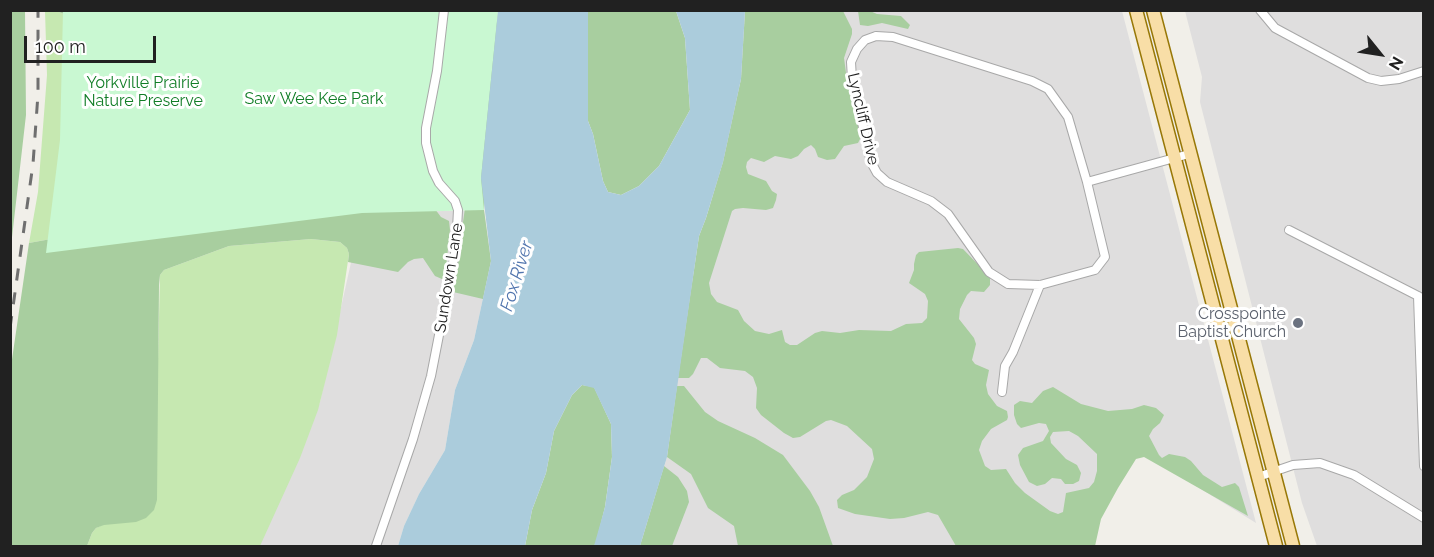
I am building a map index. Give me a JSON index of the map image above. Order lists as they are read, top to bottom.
{
  "streets": {
    "street": ["Lyncliff Drive", "Sundown Lane"]
  },
  "water": ["Fox River"],
  "parks": ["Yorkville Prairie Nature Preserve", "Saw Wee Kee Park"],
  "places": ["Crosspointe Baptist Church"],
  "scale_bar": "100 m",
  "north": "bottom right"
}
